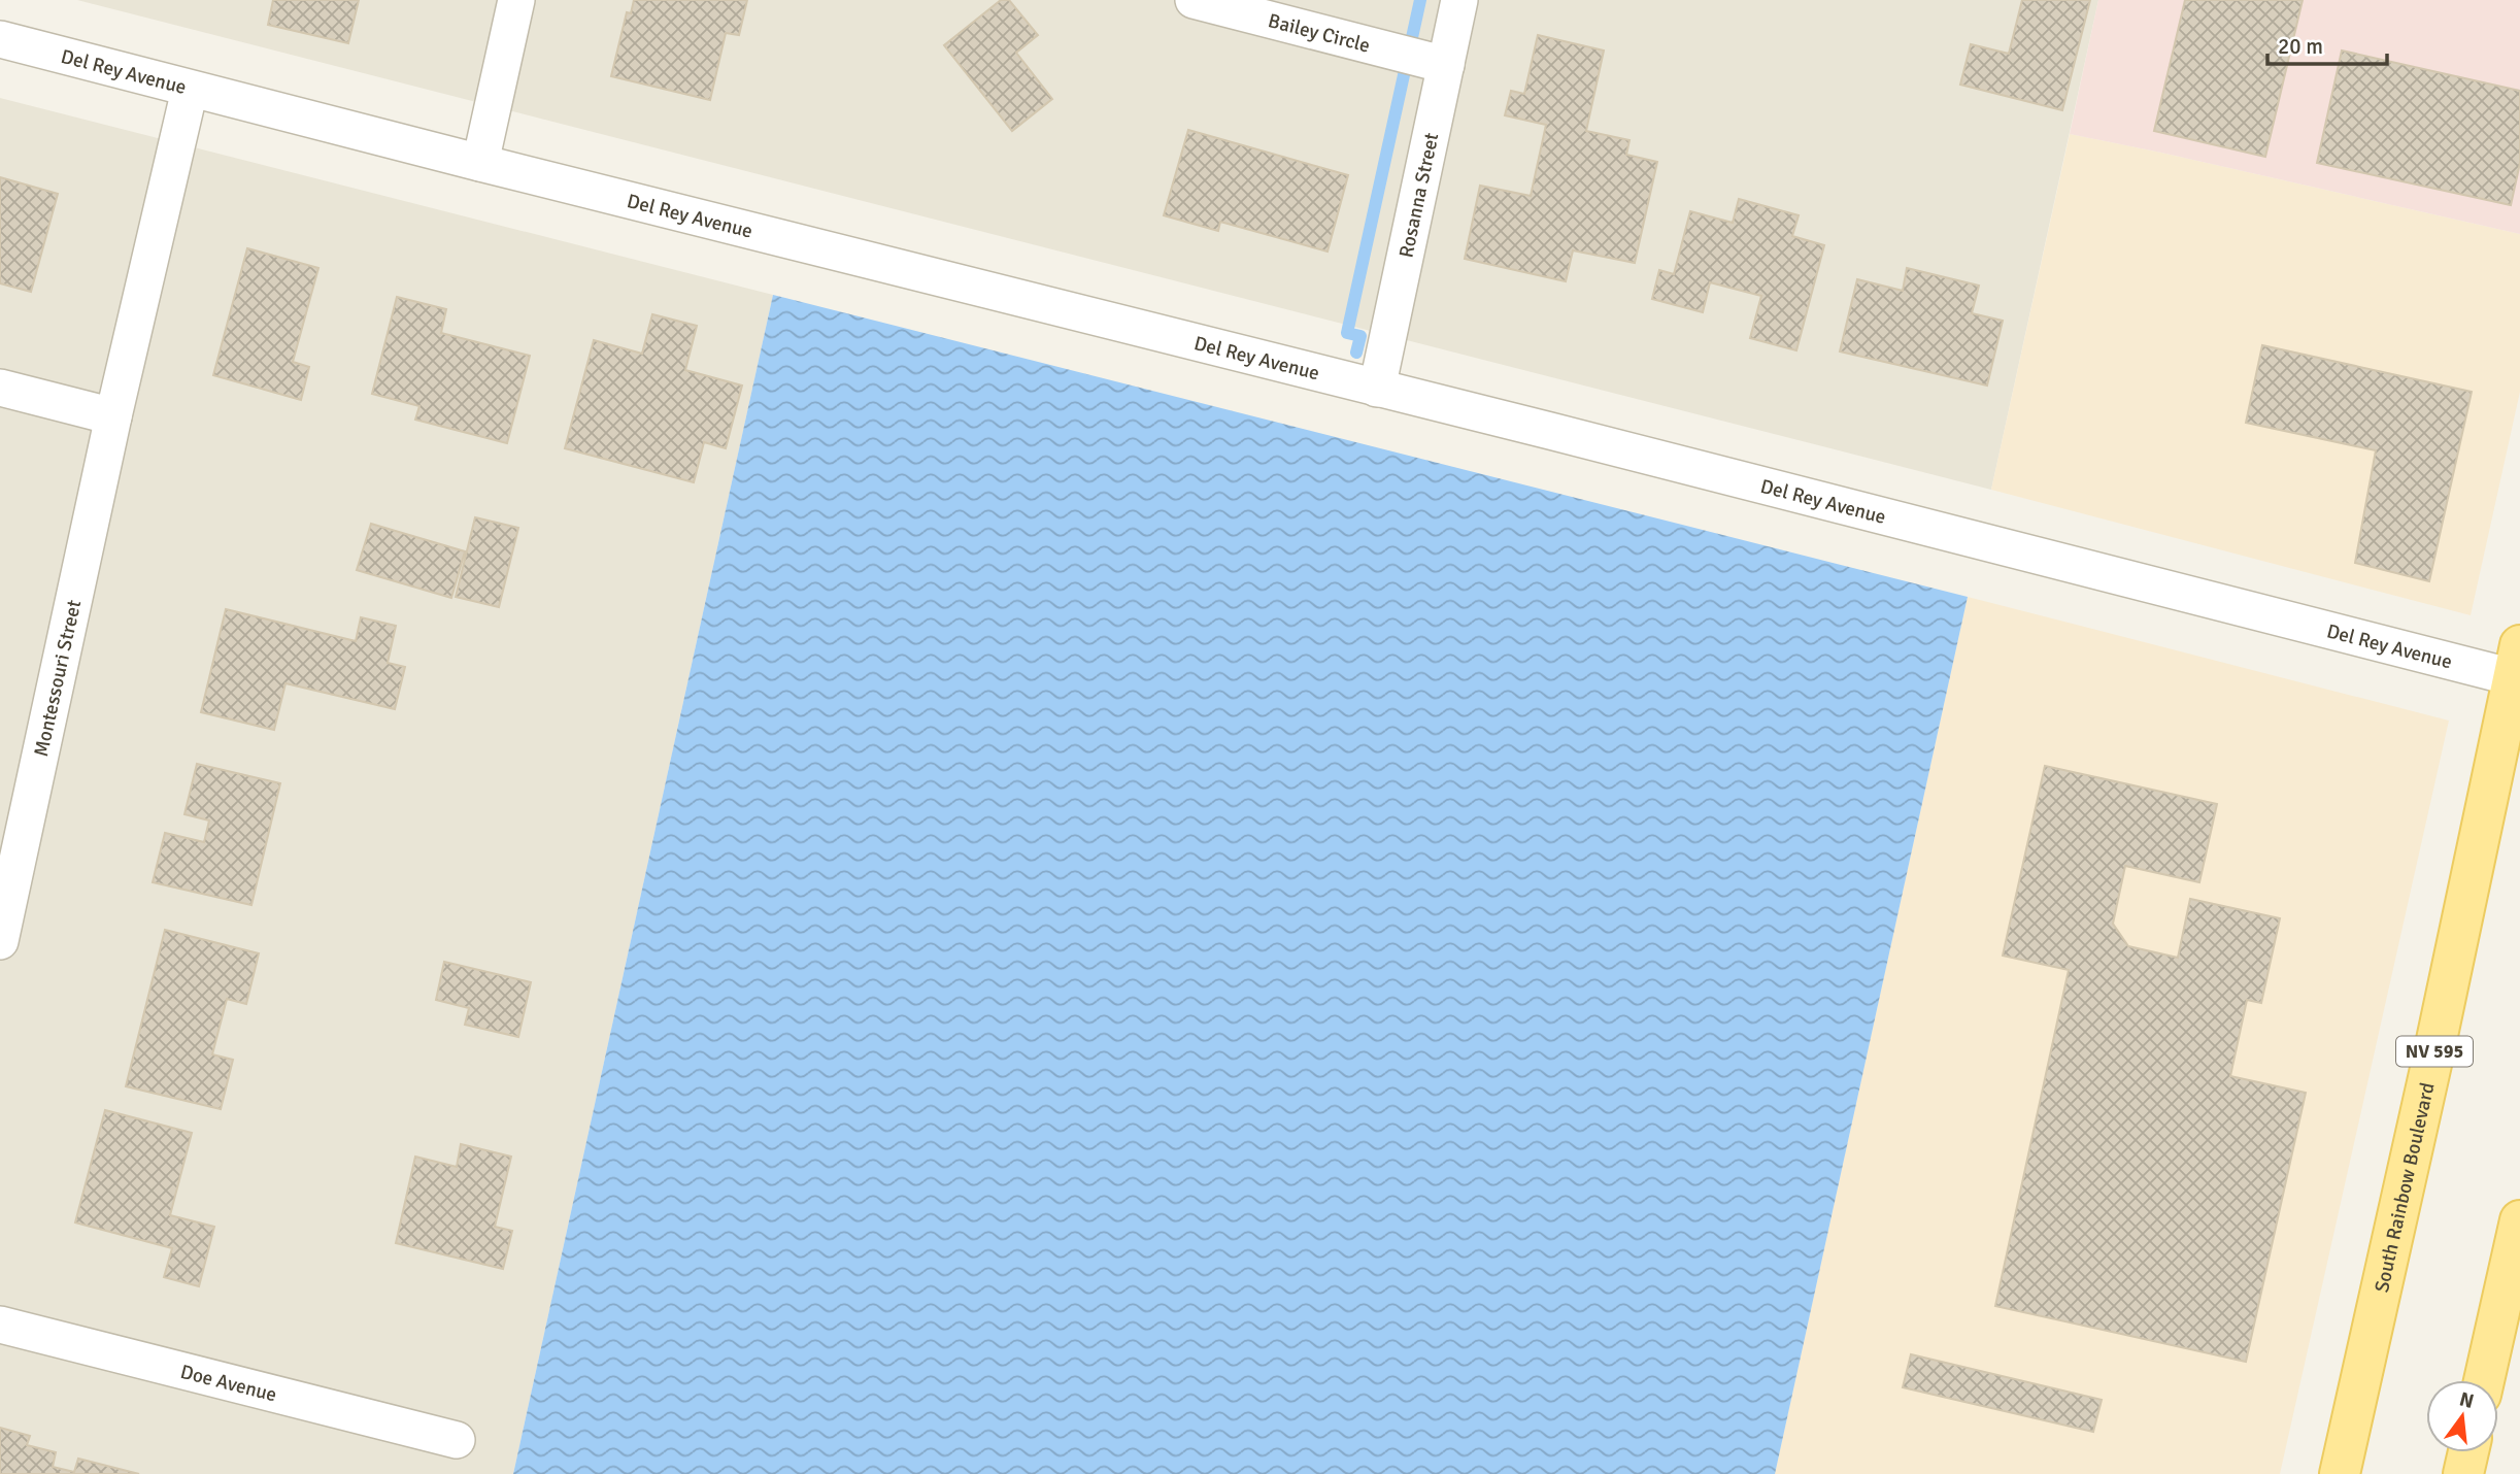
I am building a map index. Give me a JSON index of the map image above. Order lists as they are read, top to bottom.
{
  "streets": {
    "main road": ["NV 595", "South Rainbow Boulevard"],
    "street": [
      "Bailey Circle",
      "Del Rey Avenue",
      "Rosanna Street",
      "Montessouri Street",
      "Doe Avenue"
    ]
  },
  "crossings": [
    ["Bailey Circle", "Rosanna Street"],
    ["Del Rey Avenue", "Rosanna Street"],
    ["Del Rey Avenue", "Montessouri Street"],
    ["Del Rey Avenue", "South Rainbow Boulevard"]
  ],
  "scale_bar": "20 m",
  "north": "top"
}
